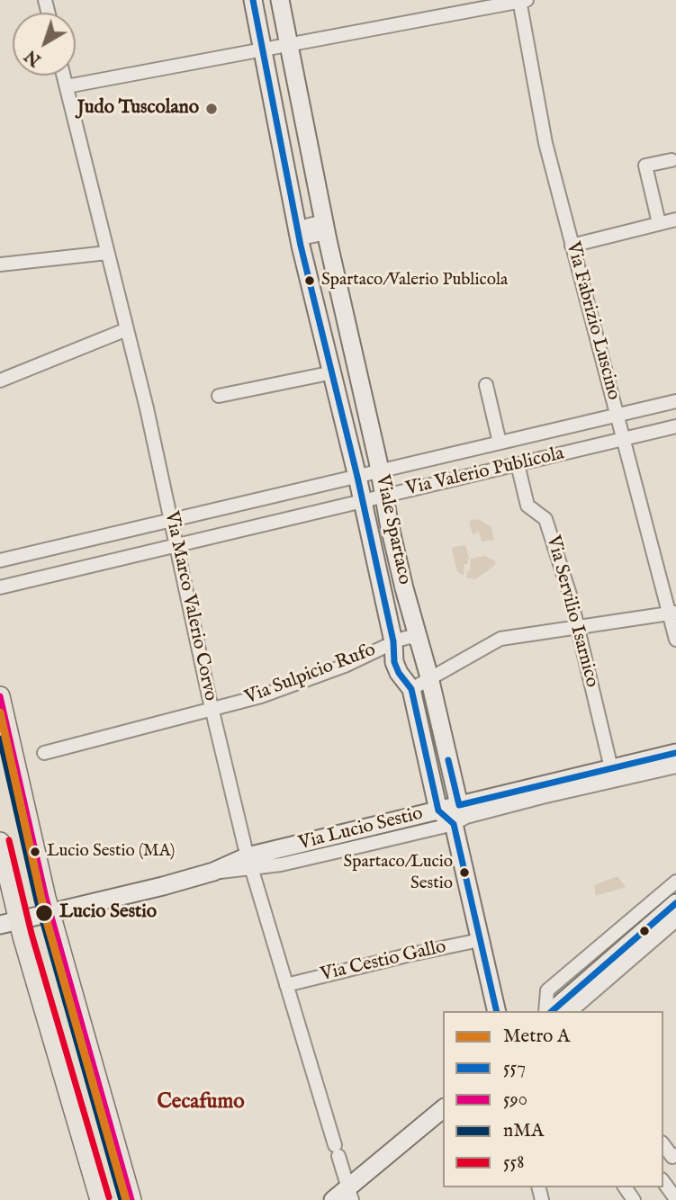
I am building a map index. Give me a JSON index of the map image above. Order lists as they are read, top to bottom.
{
  "streets": {
    "street": [
      "Via Fabrizio Luscino",
      "Via Valerio Publicola",
      "Viale Spartaco",
      "Via Marco Valerio Corvo",
      "Via Servilio Isarnico",
      "Via Sulpicio Rufo",
      "Via Lucio Sestio",
      "Via Cestio Gallo"
    ]
  },
  "crossings": [
    ["Via Fabrizio Luscino", "Via Valerio Publicola"],
    ["Via Valerio Publicola", "Viale Spartaco"],
    ["Via Valerio Publicola", "Via Marco Valerio Corvo"],
    ["Via Valerio Publicola", "Via Servilio Isarnico"],
    ["Viale Spartaco", "Via Sulpicio Rufo"],
    ["Viale Spartaco", "Via Lucio Sestio"],
    ["Via Marco Valerio Corvo", "Via Sulpicio Rufo"],
    ["Via Marco Valerio Corvo", "Via Lucio Sestio"],
    ["Via Marco Valerio Corvo", "Via Cestio Gallo"],
    ["Via Servilio Isarnico", "Via Lucio Sestio"]
  ],
  "districts": ["Cecafumo"],
  "places": [
    "Judo Tuscolano",
    "Spartaco/Valerio Publicola",
    "Lucio Sestio (MA)",
    "Spartaco/Lucio Sestio",
    "Lucio Sestio"
  ],
  "lines": [
    "transit line 557",
    "transit line 590",
    "metro line A",
    "transit line nMA",
    "transit line 558"
  ],
  "legend": [
    "Metro A",
    "557",
    "590",
    "nMA",
    "558"
  ],
  "north": "bottom left"
}
